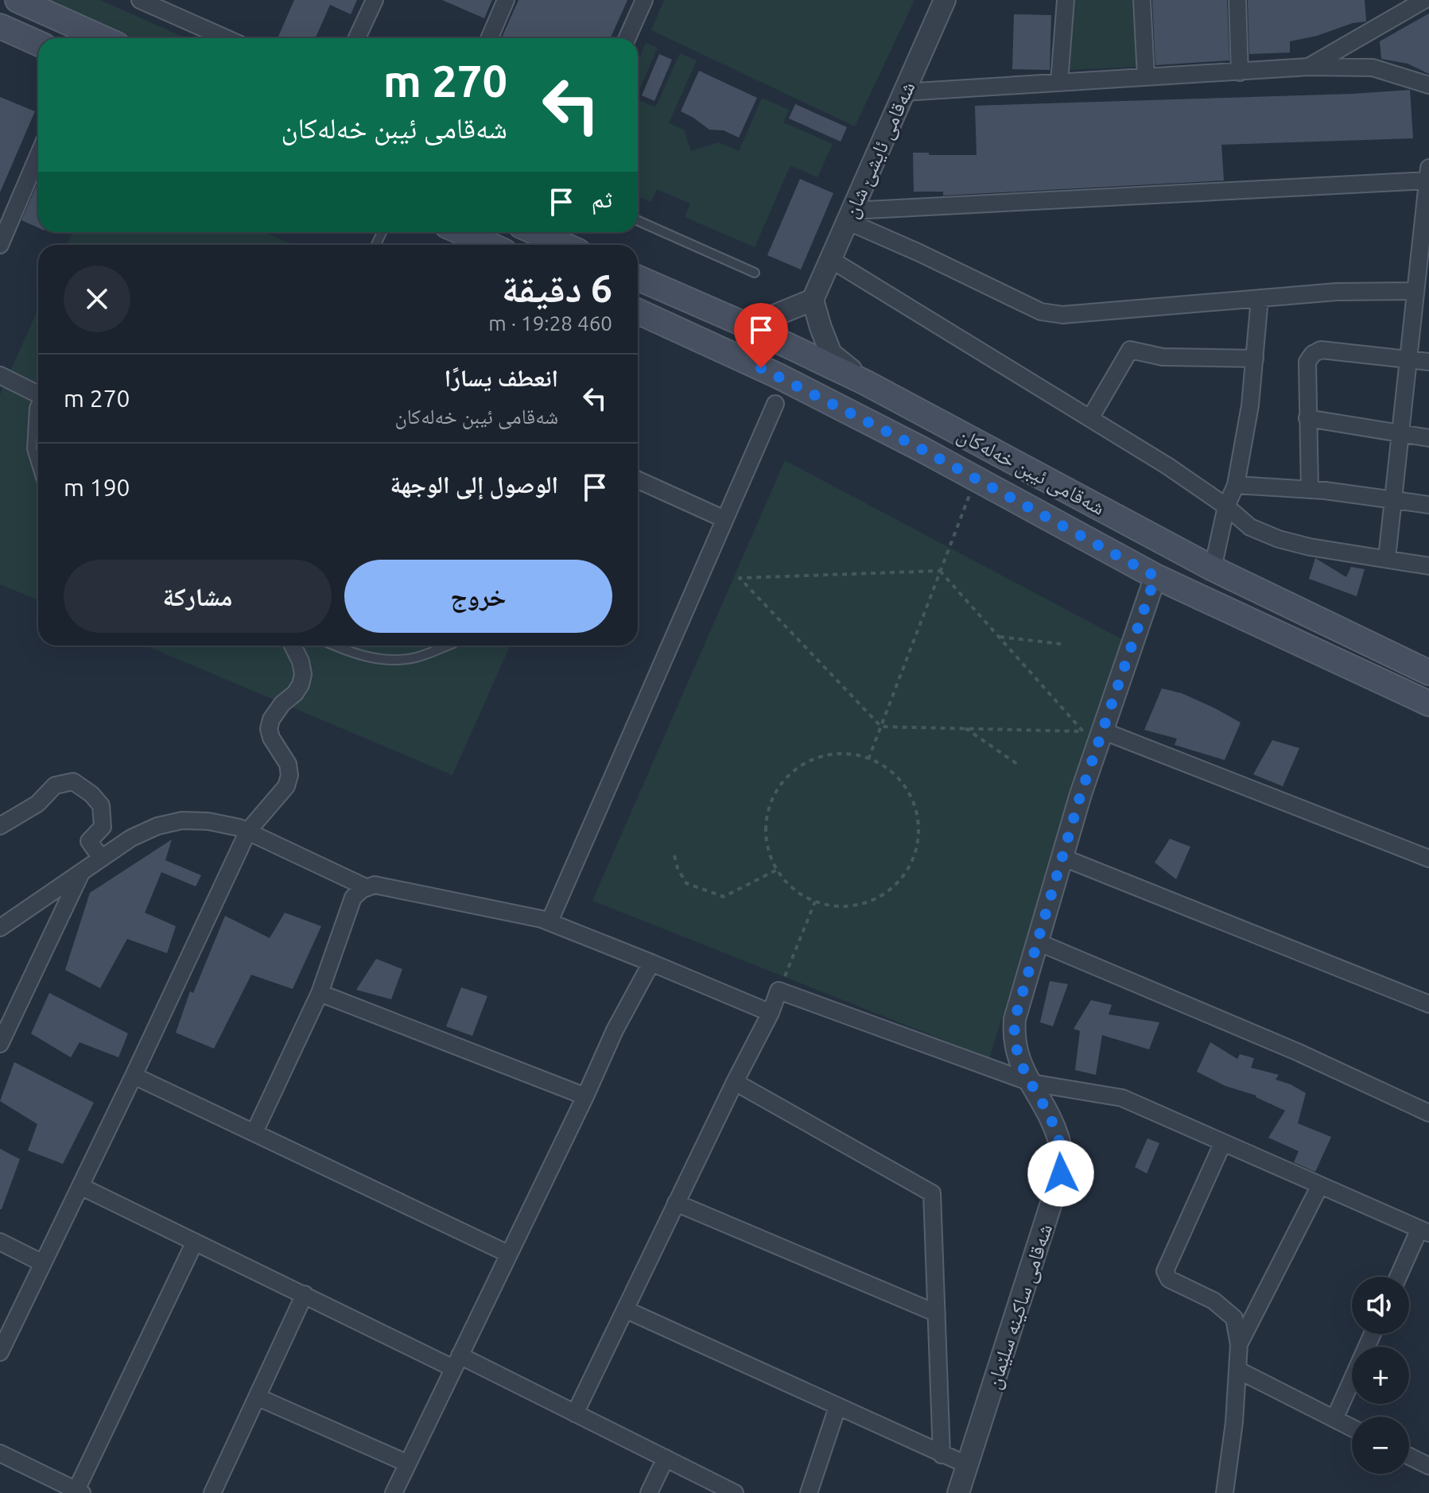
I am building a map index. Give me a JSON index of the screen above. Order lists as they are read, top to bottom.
{
  "streets": {
    "main road": ["شەقامی ئیبن خەلەکان"],
    "street": ["شەقامی ئایشێ شان", "شەقامی ساکینە سلێمان"]
  },
  "crossings": [
    ["شەقامی ئیبن خەلەکان", "شەقامی ساکینە سلێمان"]
  ],
  "page": {
    "turn": ["270 m", "شەقامی ئیبن خەلەکان"],
    "then": "ثم",
    "heading": ["6 دقيقة", "460 m · 19:28"],
    "list": [
      {
        "name": "انعطف يسارًا",
        "note": "شەقامی ئیبن خەلەکان",
        "value": "270 m"
      },
      {
        "name": "الوصول إلى الوجهة",
        "value": "190 m"
      }
    ],
    "buttons": ["خروج", "مشاركة"],
    "map_buttons": ["+", "−"]
  }
}
